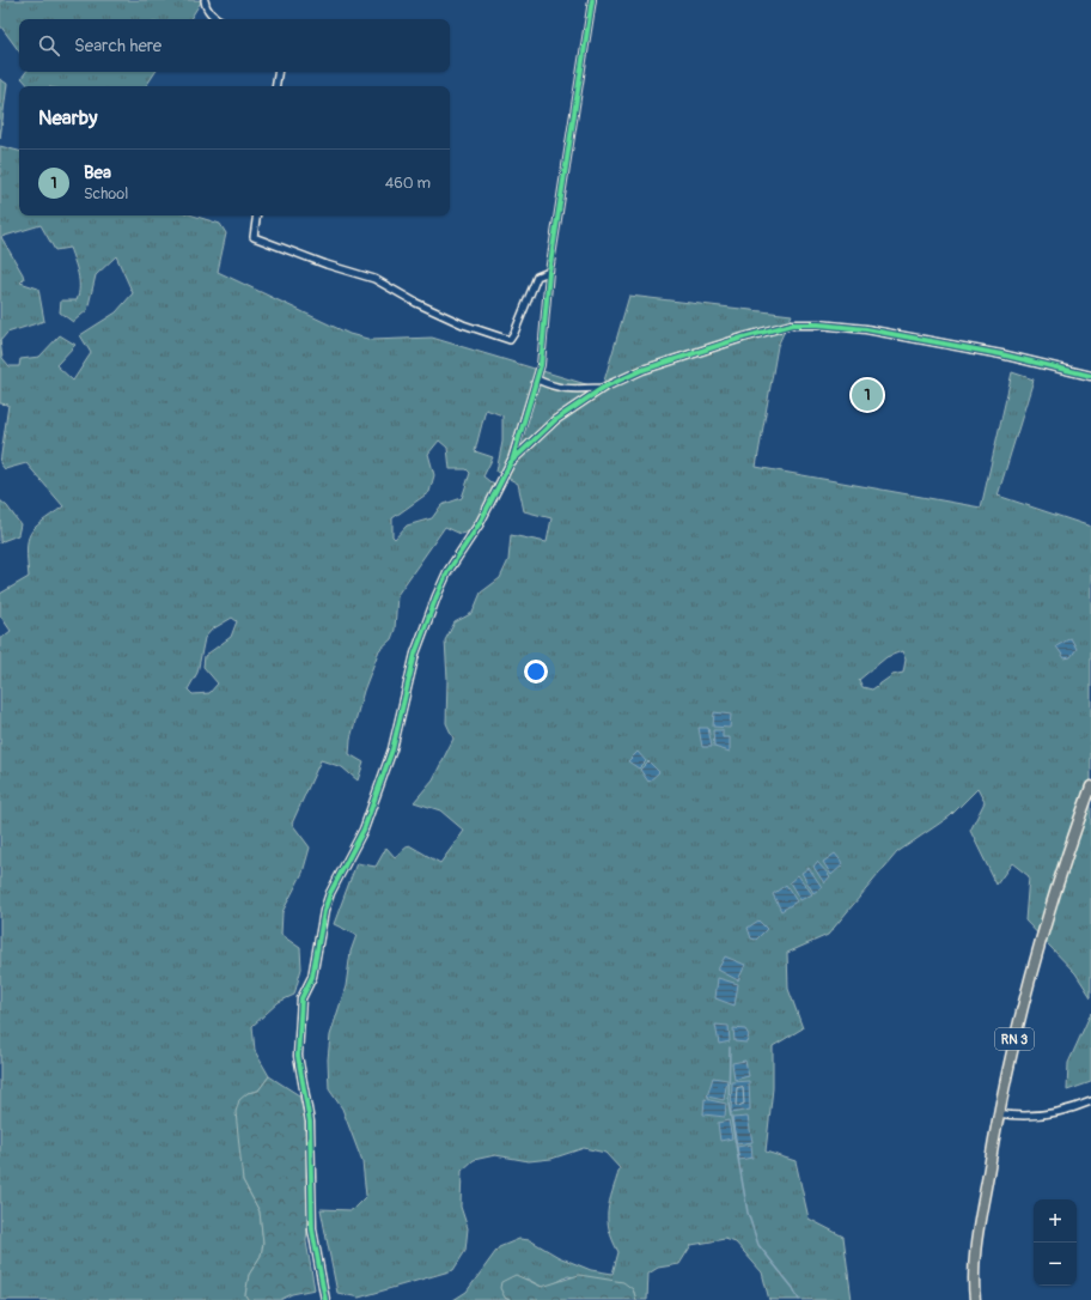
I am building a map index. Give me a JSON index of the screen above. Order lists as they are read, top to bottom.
{
  "streets": {
    "main road": ["RN 3"]
  },
  "page": {
    "search": "Search here",
    "heading": "Nearby",
    "list": [
      {
        "mark": "1",
        "name": "Bea",
        "note": "School",
        "value": "460 m"
      }
    ],
    "pins": "1",
    "map_buttons": ["+", "−"]
  }
}
